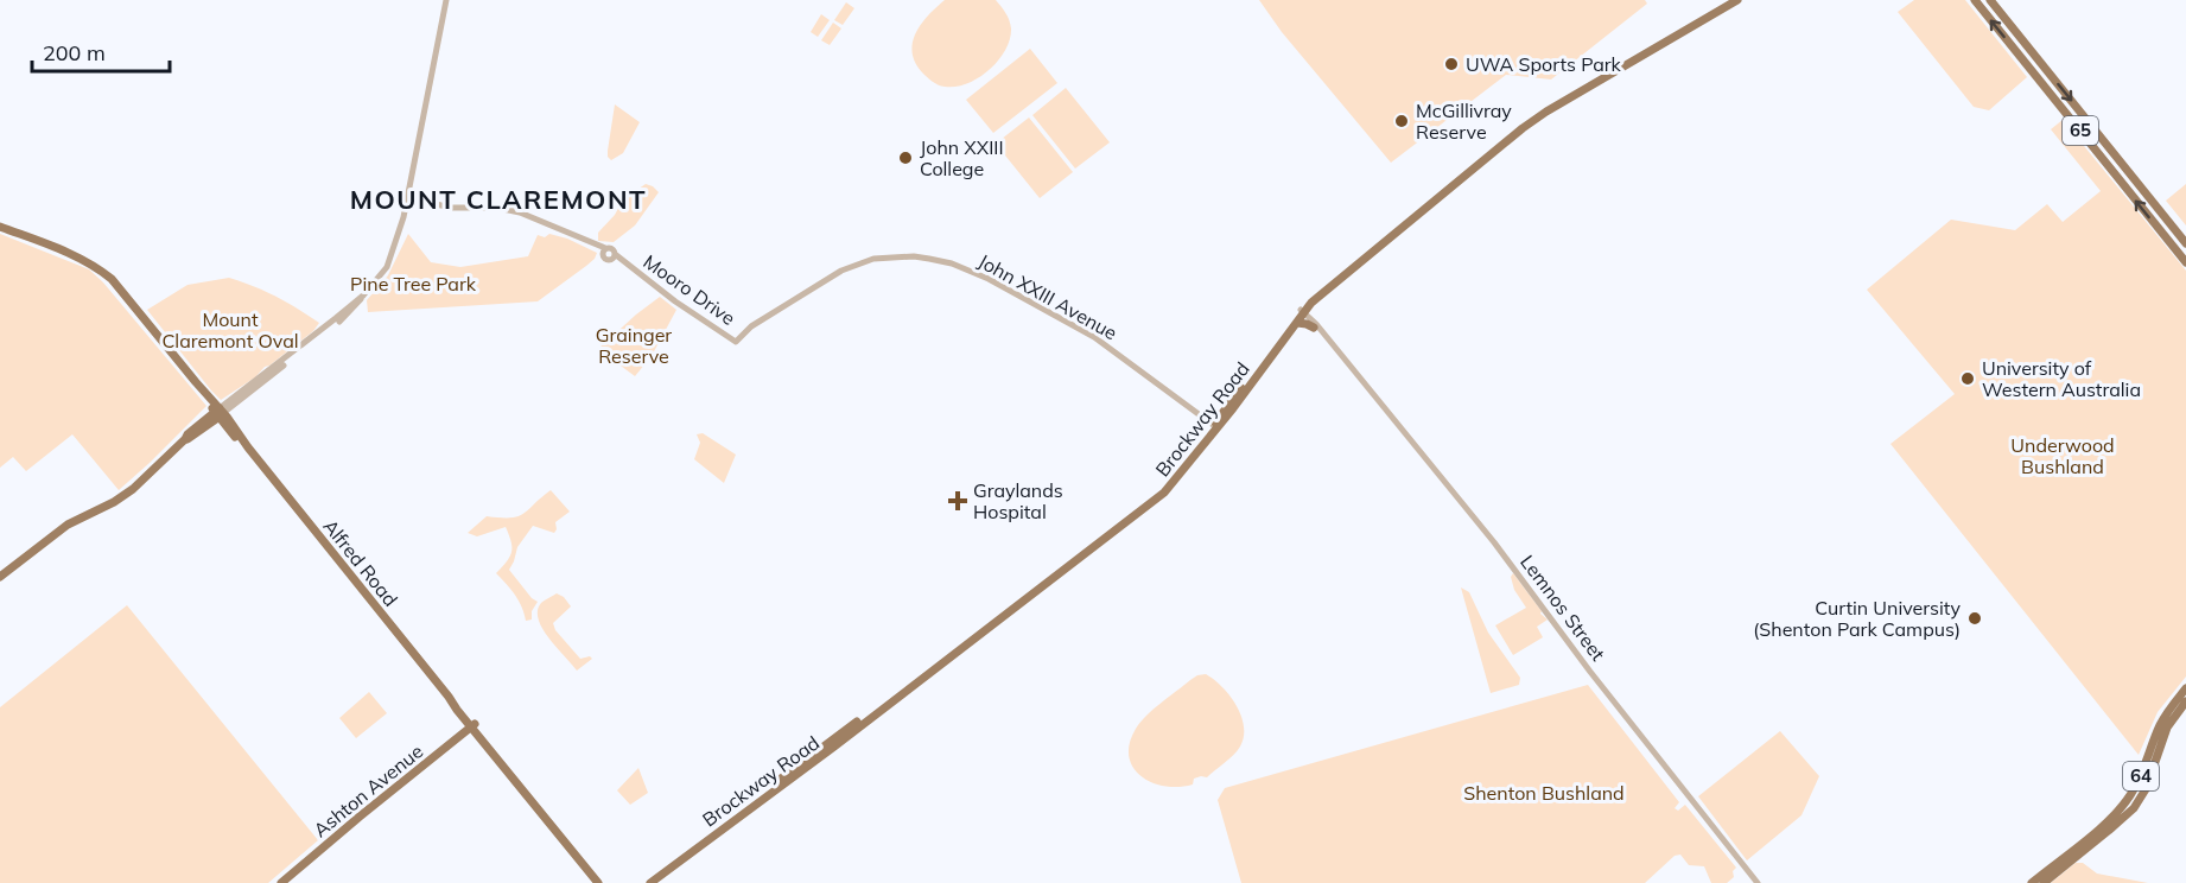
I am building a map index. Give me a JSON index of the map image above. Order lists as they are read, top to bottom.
{
  "streets": {
    "main road": [
      "65",
      "Brockway Road",
      "Alfred Road",
      "64",
      "Ashton Avenue"
    ],
    "street": ["Mooro Drive", "John XXIII Avenue", "Lemnos Street"]
  },
  "crossings": [
    ["Mooro Drive", "John XXIII Avenue"],
    ["John XXIII Avenue", "Brockway Road"],
    ["Brockway Road", "Lemnos Street"],
    ["Alfred Road", "Ashton Avenue"]
  ],
  "districts": ["MOUNT CLAREMONT"],
  "parks": [
    "Pine Tree Park",
    "Mount Claremont Oval",
    "Grainger Reserve",
    "Underwood Bushland",
    "Shenton Bushland"
  ],
  "places": {
    "other": [
      "UWA Sports Park",
      "McGillivray Reserve",
      "John XXIII College",
      "University of Western Australia",
      "Curtin University (Shenton Park Campus)"
    ],
    "health": ["Graylands Hospital"]
  },
  "scale_bar": "200 m"
}
